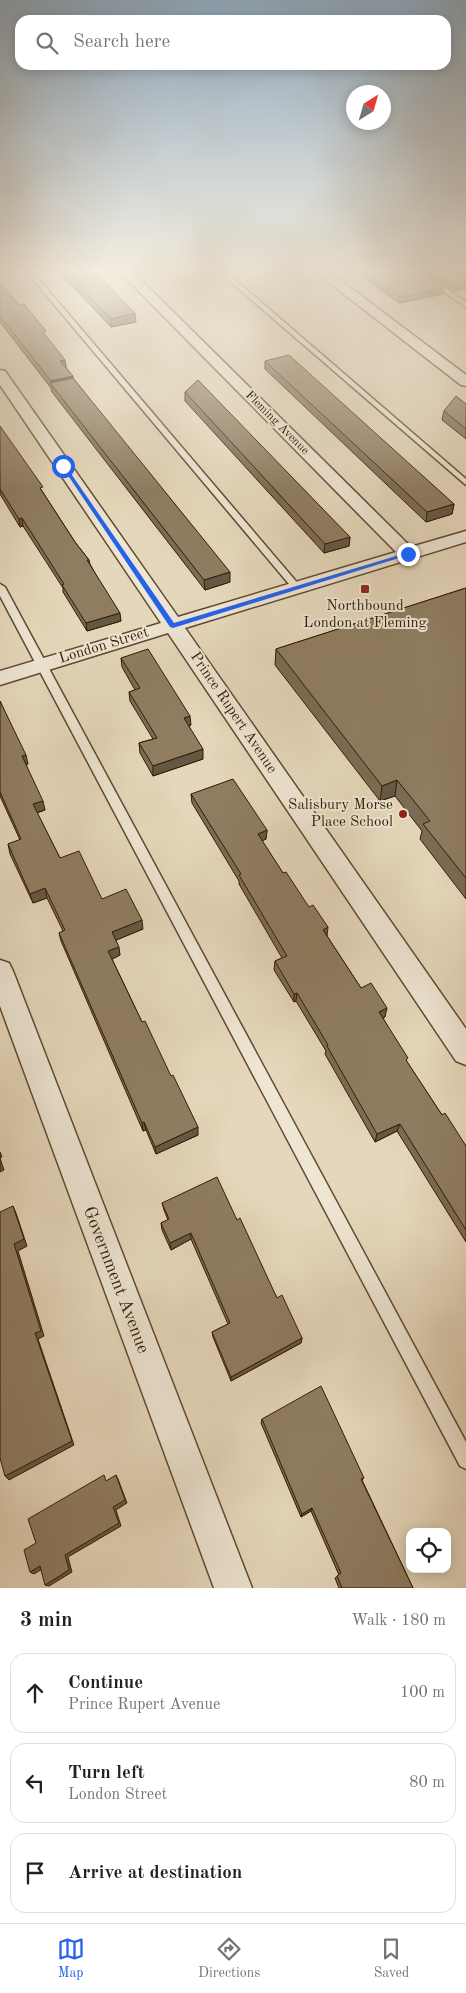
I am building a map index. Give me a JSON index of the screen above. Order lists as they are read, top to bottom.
{
  "streets": {
    "street": [
      "Fleming Avenue",
      "London Street",
      "Prince Rupert Avenue",
      "Government Avenue"
    ]
  },
  "crossings": [
    ["Fleming Avenue", "London Street"],
    ["London Street", "Prince Rupert Avenue"]
  ],
  "places": {
    "transit": ["Northbound London at Fleming"],
    "other": ["Salisbury Morse Place School"]
  },
  "north": "top right",
  "page": {
    "search": "Search here",
    "heading": ["3 min", "Walk · 180 m"],
    "list": [
      ["Continue", "Prince Rupert Avenue", "100 m"],
      ["Turn left", "London Street", "80 m"],
      "Arrive at destination"
    ],
    "nav": ["Map", "Directions", "Saved"]
  }
}
